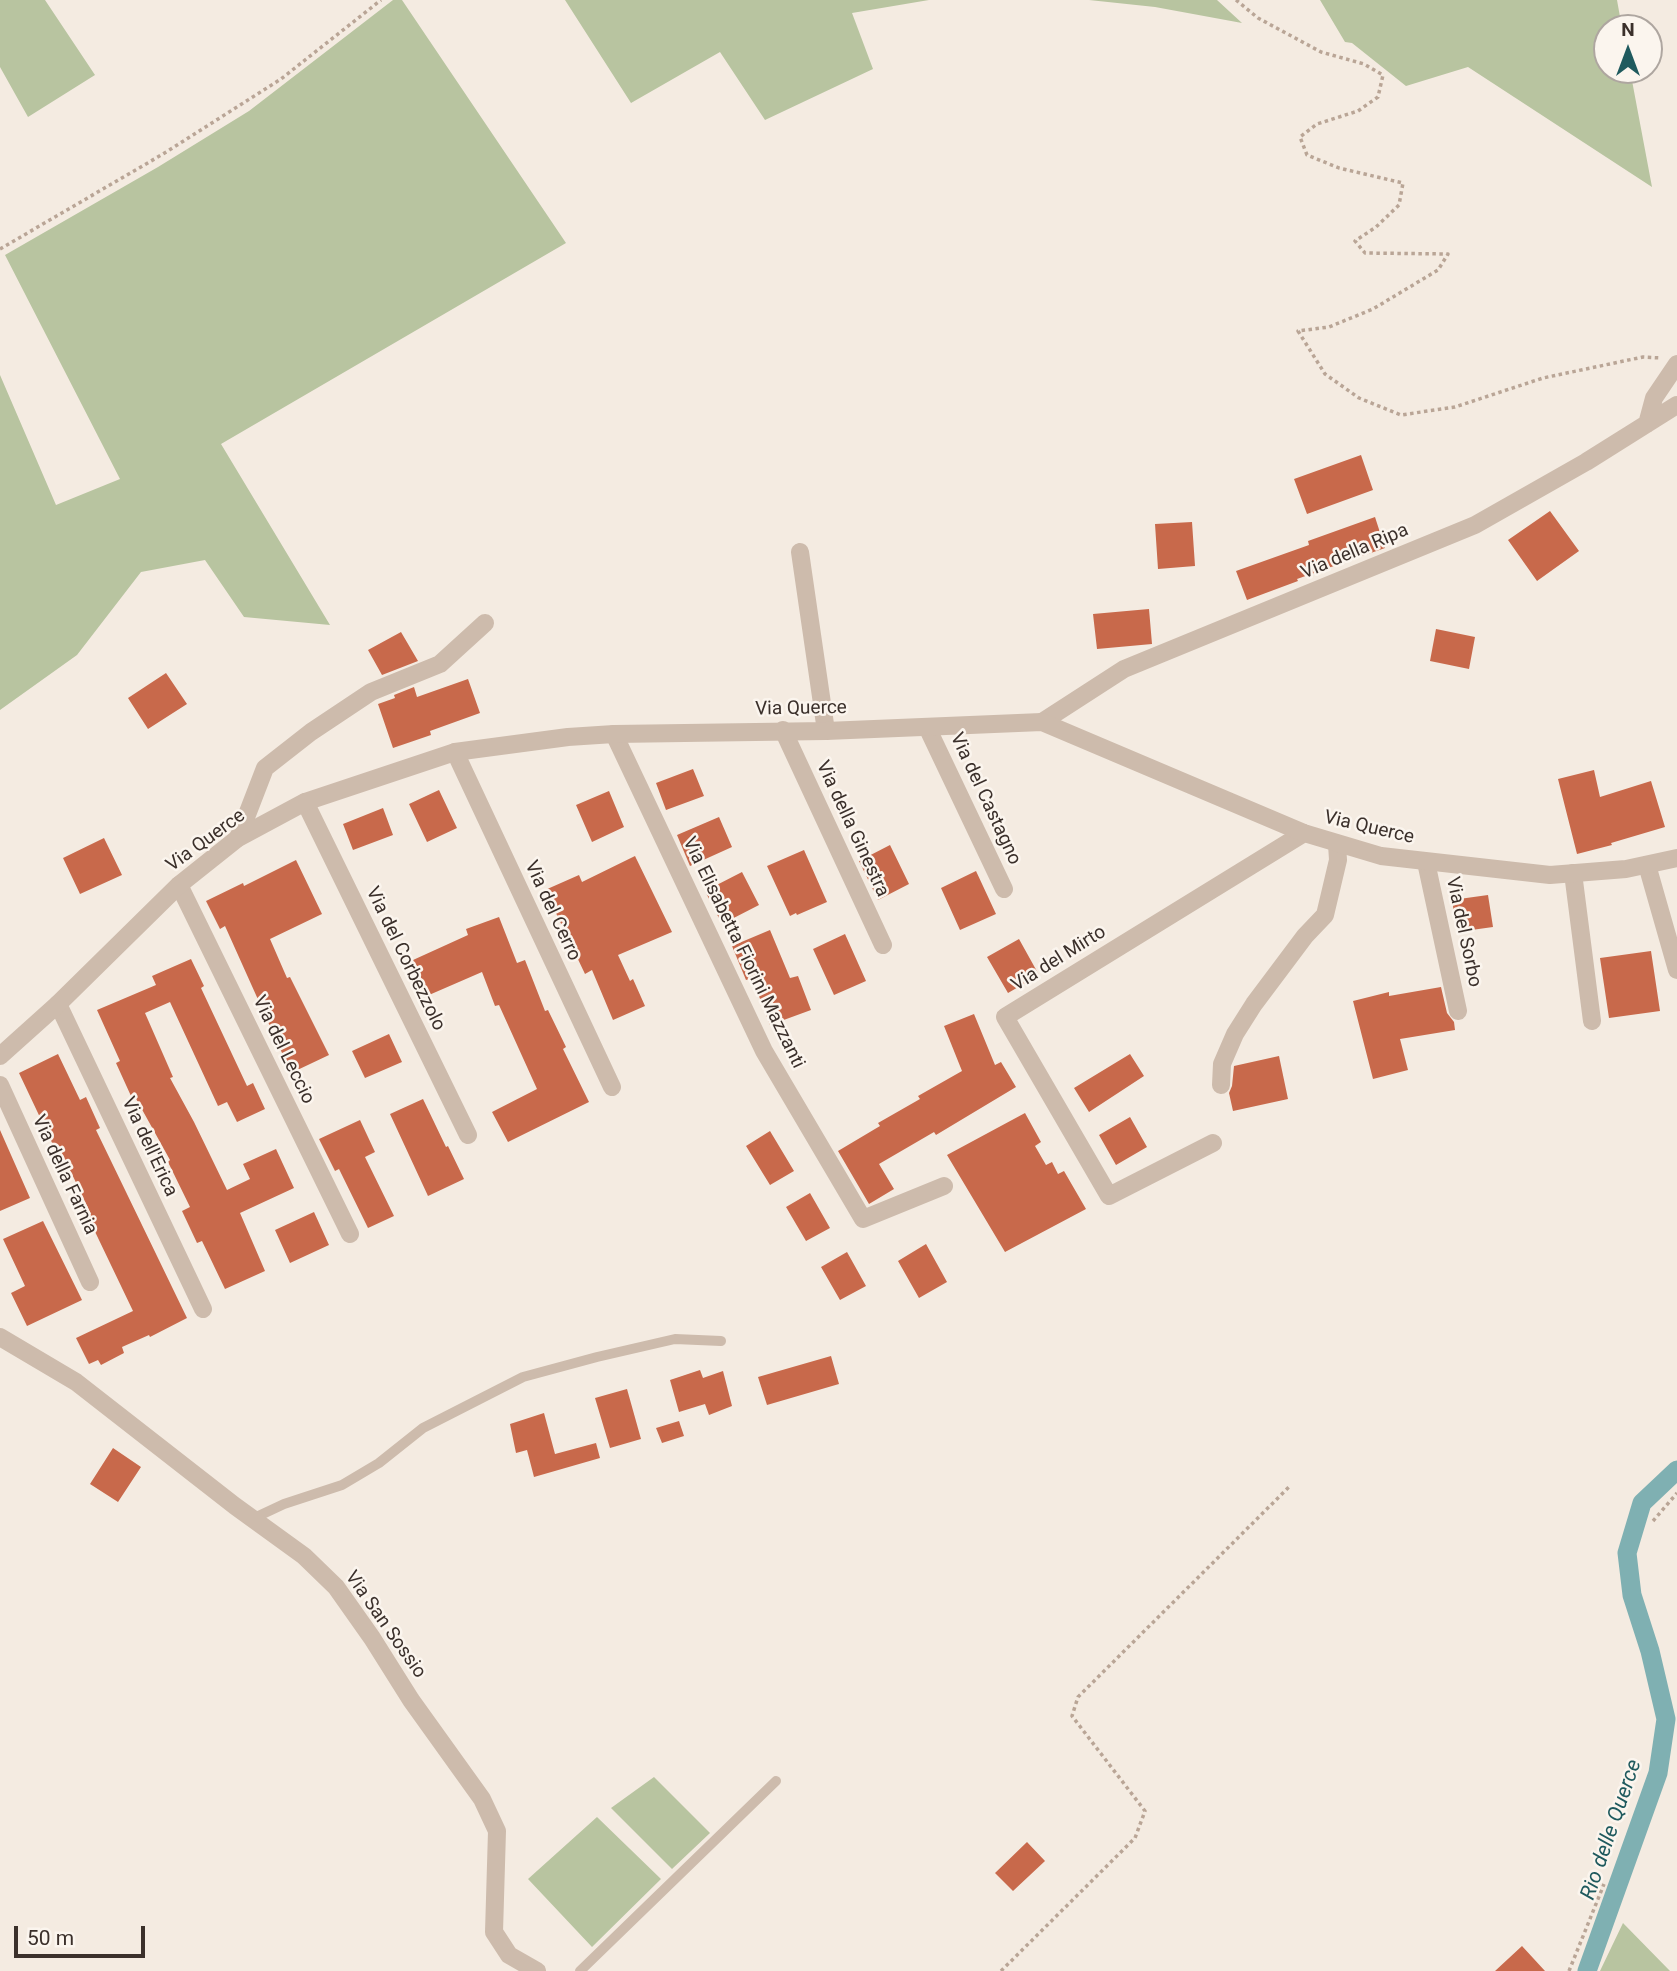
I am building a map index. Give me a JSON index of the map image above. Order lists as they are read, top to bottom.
{
  "streets": {
    "street": [
      "Via della Ripa",
      "Via Querce",
      "Via del Castagno",
      "Via della Ginestra",
      "Via del Cerro",
      "Via del Sorbo",
      "Via Elisabetta Fiorini Mazzanti",
      "Via del Corbezzolo",
      "Via del Mirto",
      "Via del Leccio",
      "Via dell'Erica",
      "Via della Farnia",
      "Via San Sossio"
    ]
  },
  "crossings": [
    ["Via della Ripa", "Via Querce"],
    ["Via Querce", "Via del Castagno"],
    ["Via Querce", "Via della Ginestra"],
    ["Via Querce", "Via del Cerro"],
    ["Via Querce", "Via del Sorbo"],
    ["Via Querce", "Via Elisabetta Fiorini Mazzanti"],
    ["Via Querce", "Via del Corbezzolo"],
    ["Via Querce", "Via del Mirto"],
    ["Via Querce", "Via del Leccio"],
    ["Via Querce", "Via dell'Erica"]
  ],
  "water": ["Rio delle Querce"],
  "scale_bar": "50 m",
  "north": "top"
}
